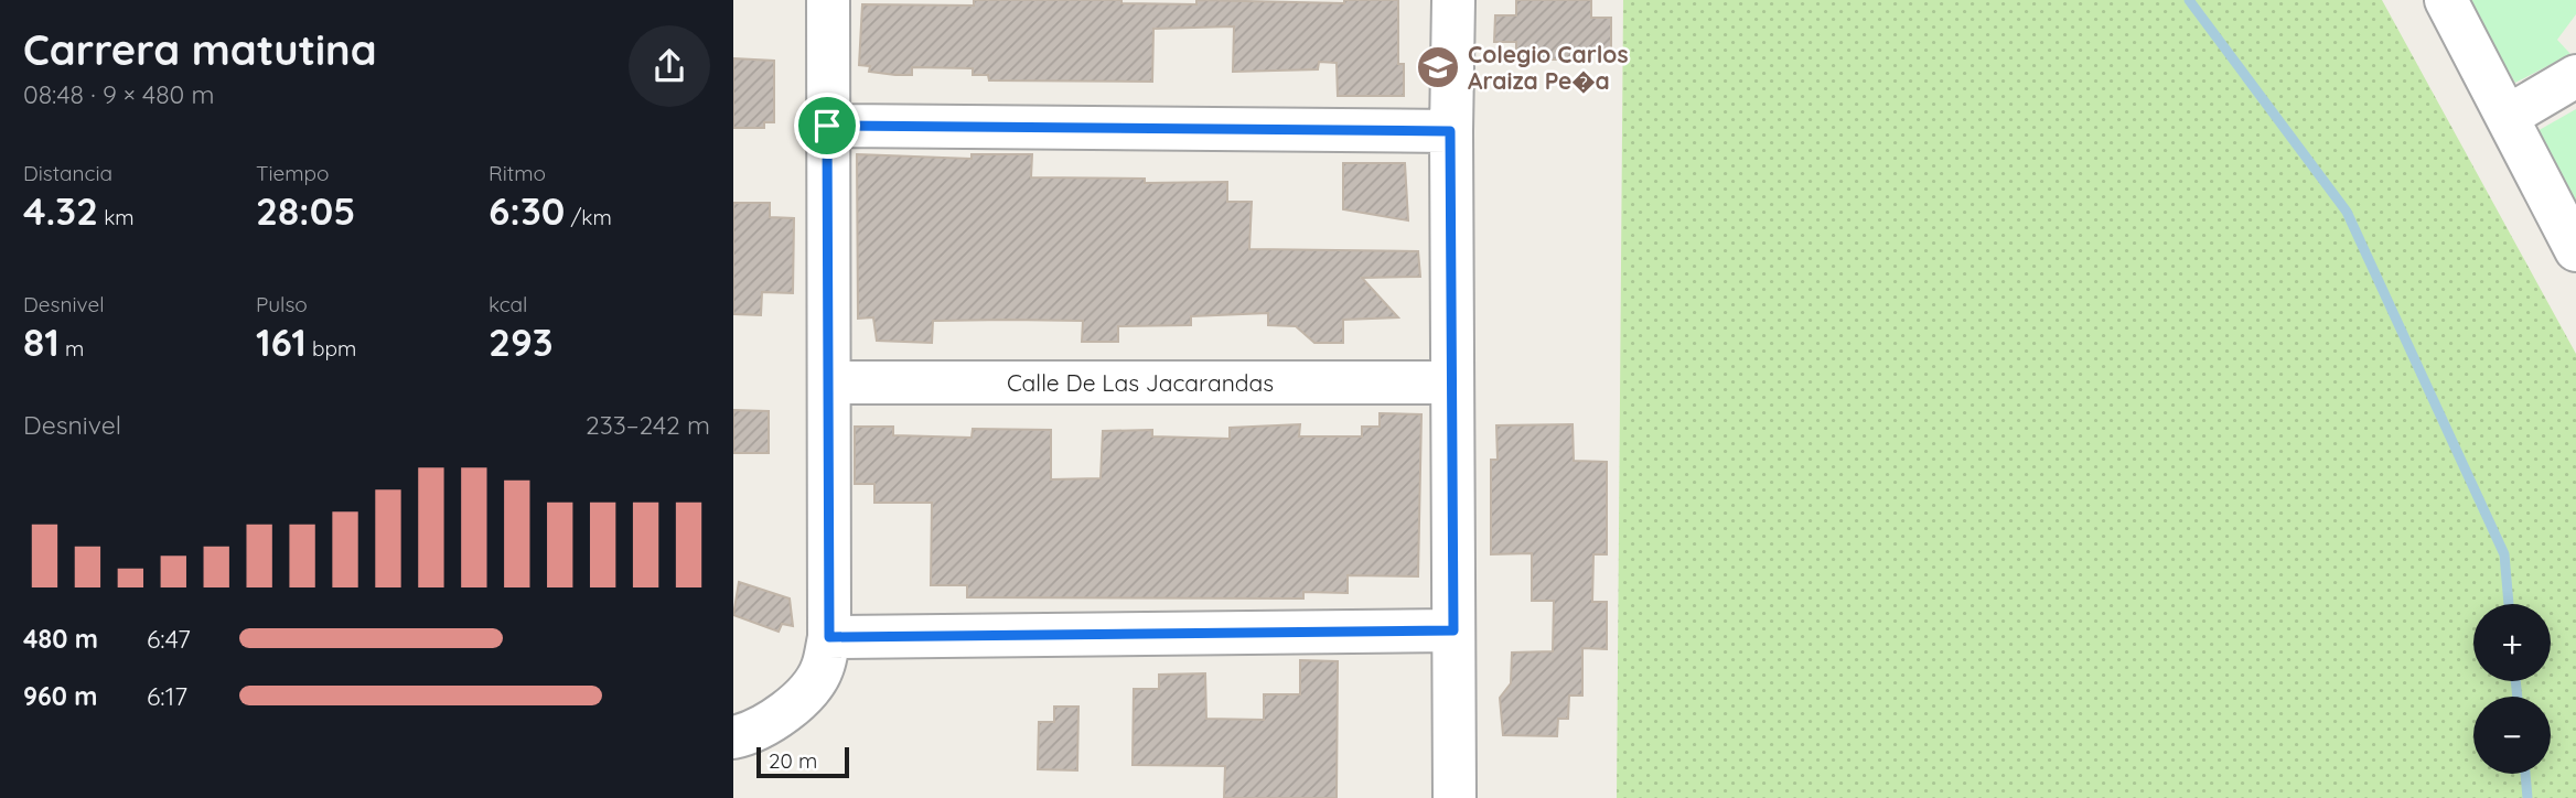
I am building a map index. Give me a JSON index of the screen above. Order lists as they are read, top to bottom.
{
  "streets": {
    "street": ["Calle De Las Jacarandas"]
  },
  "places": {
    "school or university": ["Colegio Carlos Araiza Pe�a"]
  },
  "scale_bar": "20 m",
  "page": {
    "heading": ["Carrera matutina", "08:48 · 9 × 480 m"],
    "stats": [
      ["Distancia", "4.32 km"],
      ["Tiempo", "28:05"],
      ["Ritmo", "6:30 /km"],
      ["Desnivel", "81 m"],
      ["Pulso", "161 bpm"],
      ["kcal", "293"]
    ],
    "chart": ["Desnivel", "233–242 m"],
    "map_buttons": ["+", "−"],
    "list": [
      {
        "name": "480 m",
        "note": "6:47"
      },
      {
        "name": "960 m",
        "note": "6:17"
      }
    ],
    "scale": "20 m"
  }
}
